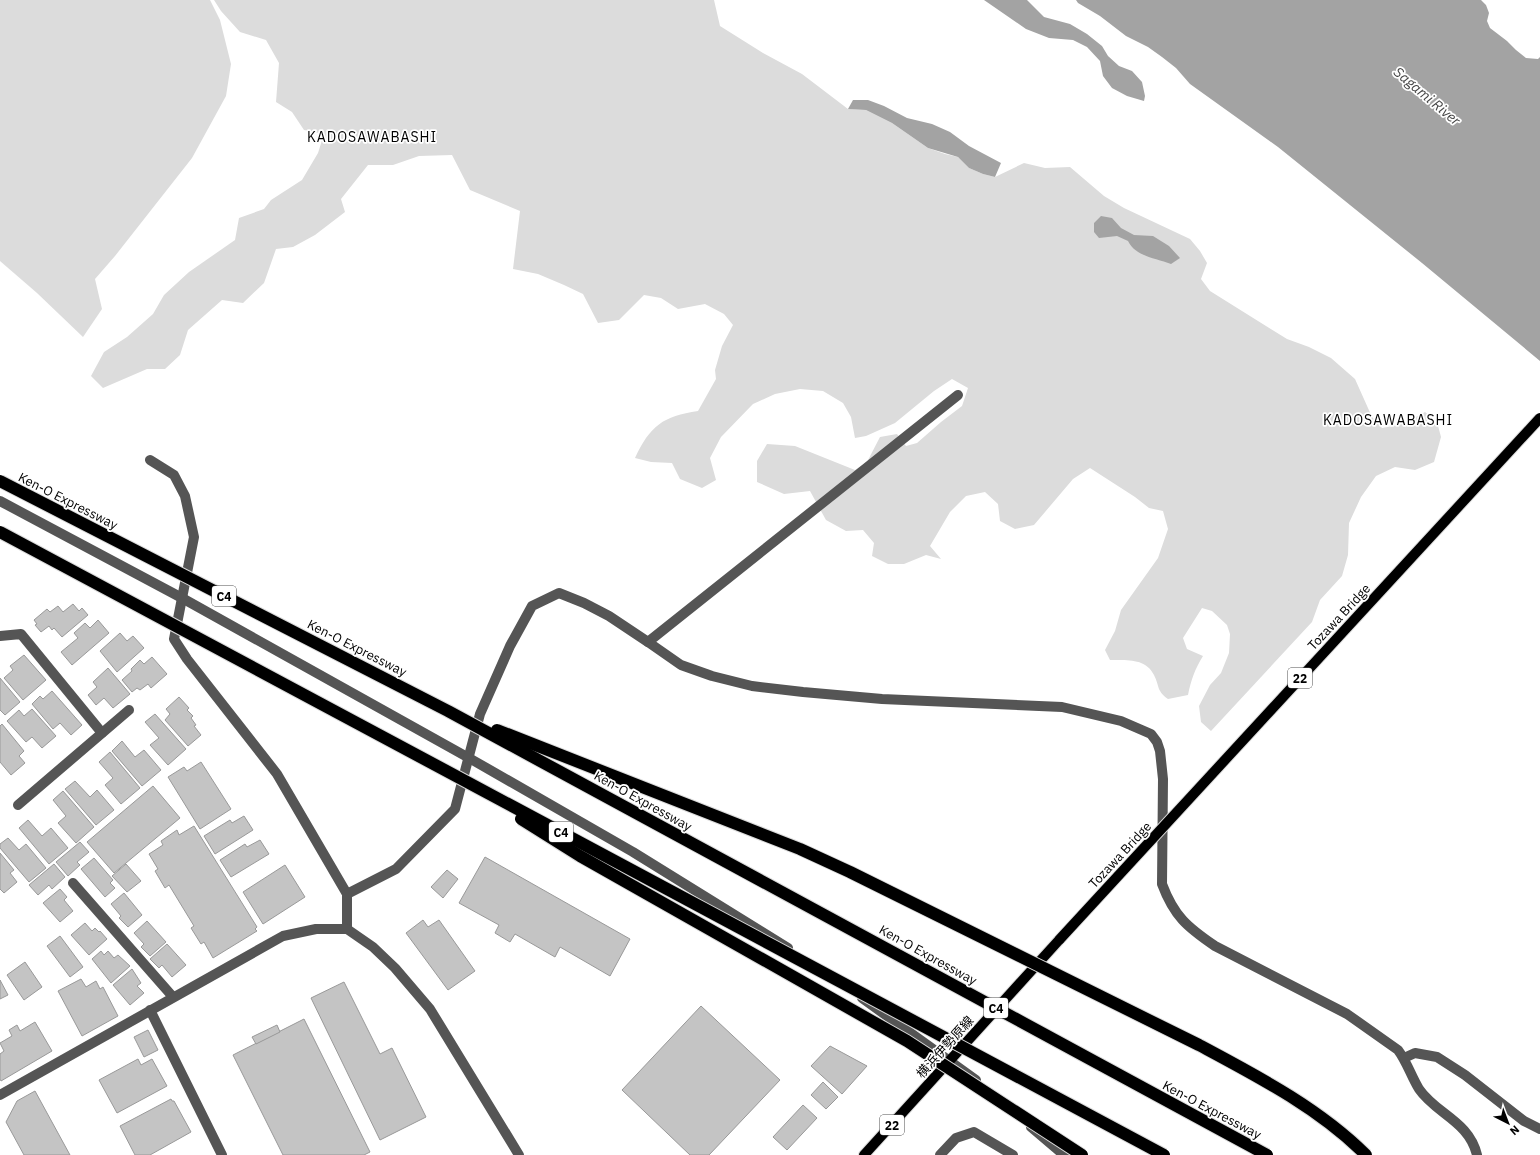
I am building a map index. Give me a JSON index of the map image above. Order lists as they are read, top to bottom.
{
  "streets": {
    "highway": ["Ken-O Expressway", "C4"],
    "main road": ["Tozawa Bridge", "22", "横浜伊勢原線"]
  },
  "crossings": [
    ["Tozawa Bridge", "横浜伊勢原線"]
  ],
  "districts": ["KADOSAWABASHI", "KADOSAWABASHI"],
  "water": ["Sagami River"],
  "north": "bottom right"
}
